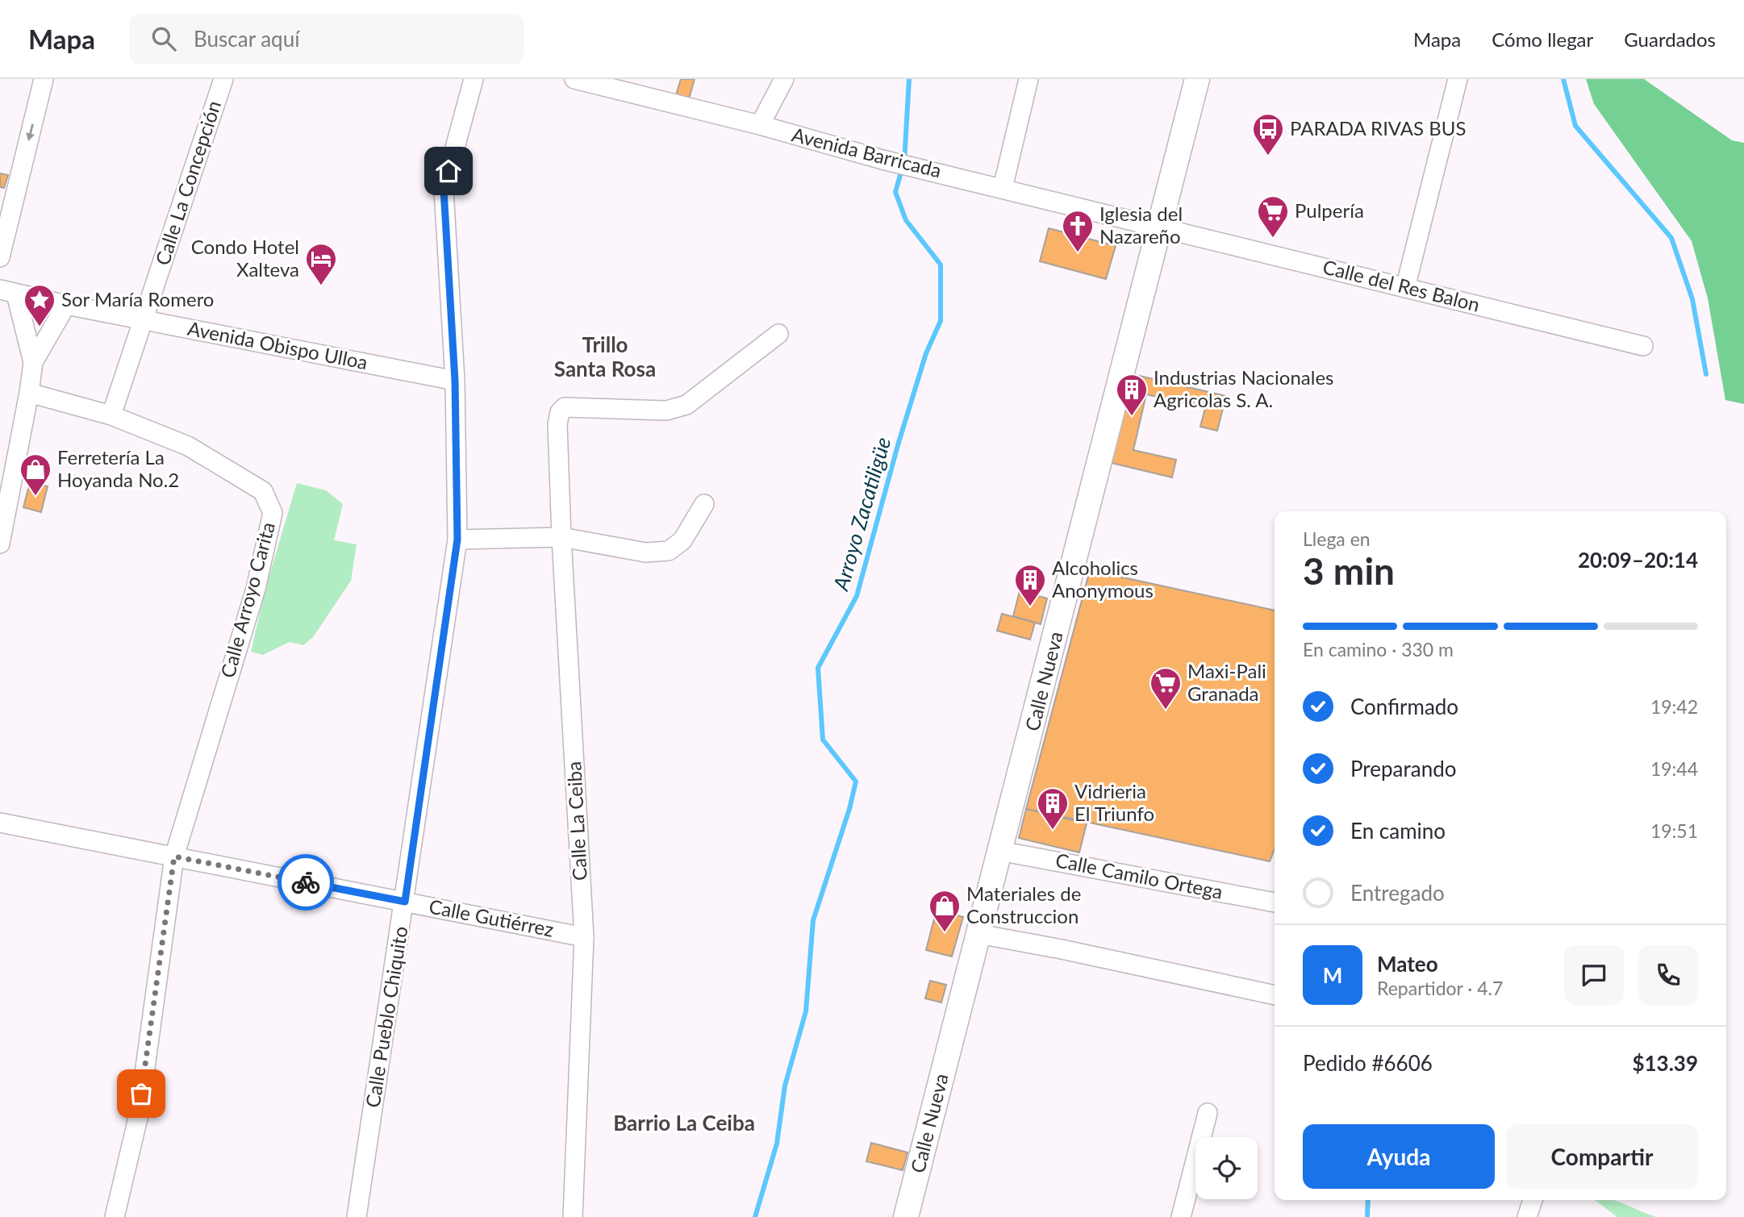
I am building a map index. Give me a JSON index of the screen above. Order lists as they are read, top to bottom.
{
  "streets": {
    "street": [
      "Avenida Barricada",
      "Calle La Concepción",
      "Calle del Res Balon",
      "Avenida Obispo Ulloa",
      "Calle Arroyo Carita",
      "Calle Nueva",
      "Calle La Ceiba",
      "Calle Camilo Ortega",
      "Calle Gutiérrez",
      "Calle Pueblo Chiquito"
    ]
  },
  "crossings": [
    ["Avenida Barricada", "Calle del Res Balon"],
    ["Avenida Barricada", "Calle Nueva"],
    ["Calle La Concepción", "Avenida Obispo Ulloa"],
    ["Calle La Concepción", "Calle Arroyo Carita"],
    ["Calle del Res Balon", "Calle Nueva"],
    ["Avenida Obispo Ulloa", "Calle Pueblo Chiquito"],
    ["Calle Arroyo Carita", "Calle Gutiérrez"],
    ["Calle Nueva", "Calle Camilo Ortega"],
    ["Calle La Ceiba", "Calle Gutiérrez"],
    ["Calle Gutiérrez", "Calle Pueblo Chiquito"]
  ],
  "districts": ["Trillo Santa Rosa", "Barrio La Ceiba"],
  "water": ["Arroyo Zacatiligüe"],
  "places": {
    "bus stop": ["PARADA RIVAS BUS"],
    "supermarket": ["Pulpería", "Maxi-Pali Granada"],
    "church": ["Iglesia del Nazareño"],
    "hotel": ["Condo Hotel Xalteva"],
    "place": ["Sor María Romero"],
    "building": ["Industrias Nacionales Agricolas S. A.", "Alcoholics Anonymous", "Vidrieria El Triunfo"],
    "shop": ["Ferretería La Hoyanda No.2", "Materiales de Construccion"]
  },
  "page": {
    "header": "Mapa",
    "search": "Buscar aquí",
    "nav": ["Mapa", "Cómo llegar", "Guardados"],
    "heading": ["3 min", "Llega en", "20:09–20:14"],
    "panel": [
      "Mateo",
      "Repartidor · 4.7",
      "Pedido #6606",
      "$13.39"
    ],
    "bar": "En camino · 330 m",
    "list": [
      ["Confirmado", "19:42"],
      ["Preparando", "19:44"],
      ["En camino", "19:51"],
      "Entregado"
    ],
    "round": "M",
    "buttons": ["Ayuda", "Compartir"]
  }
}
